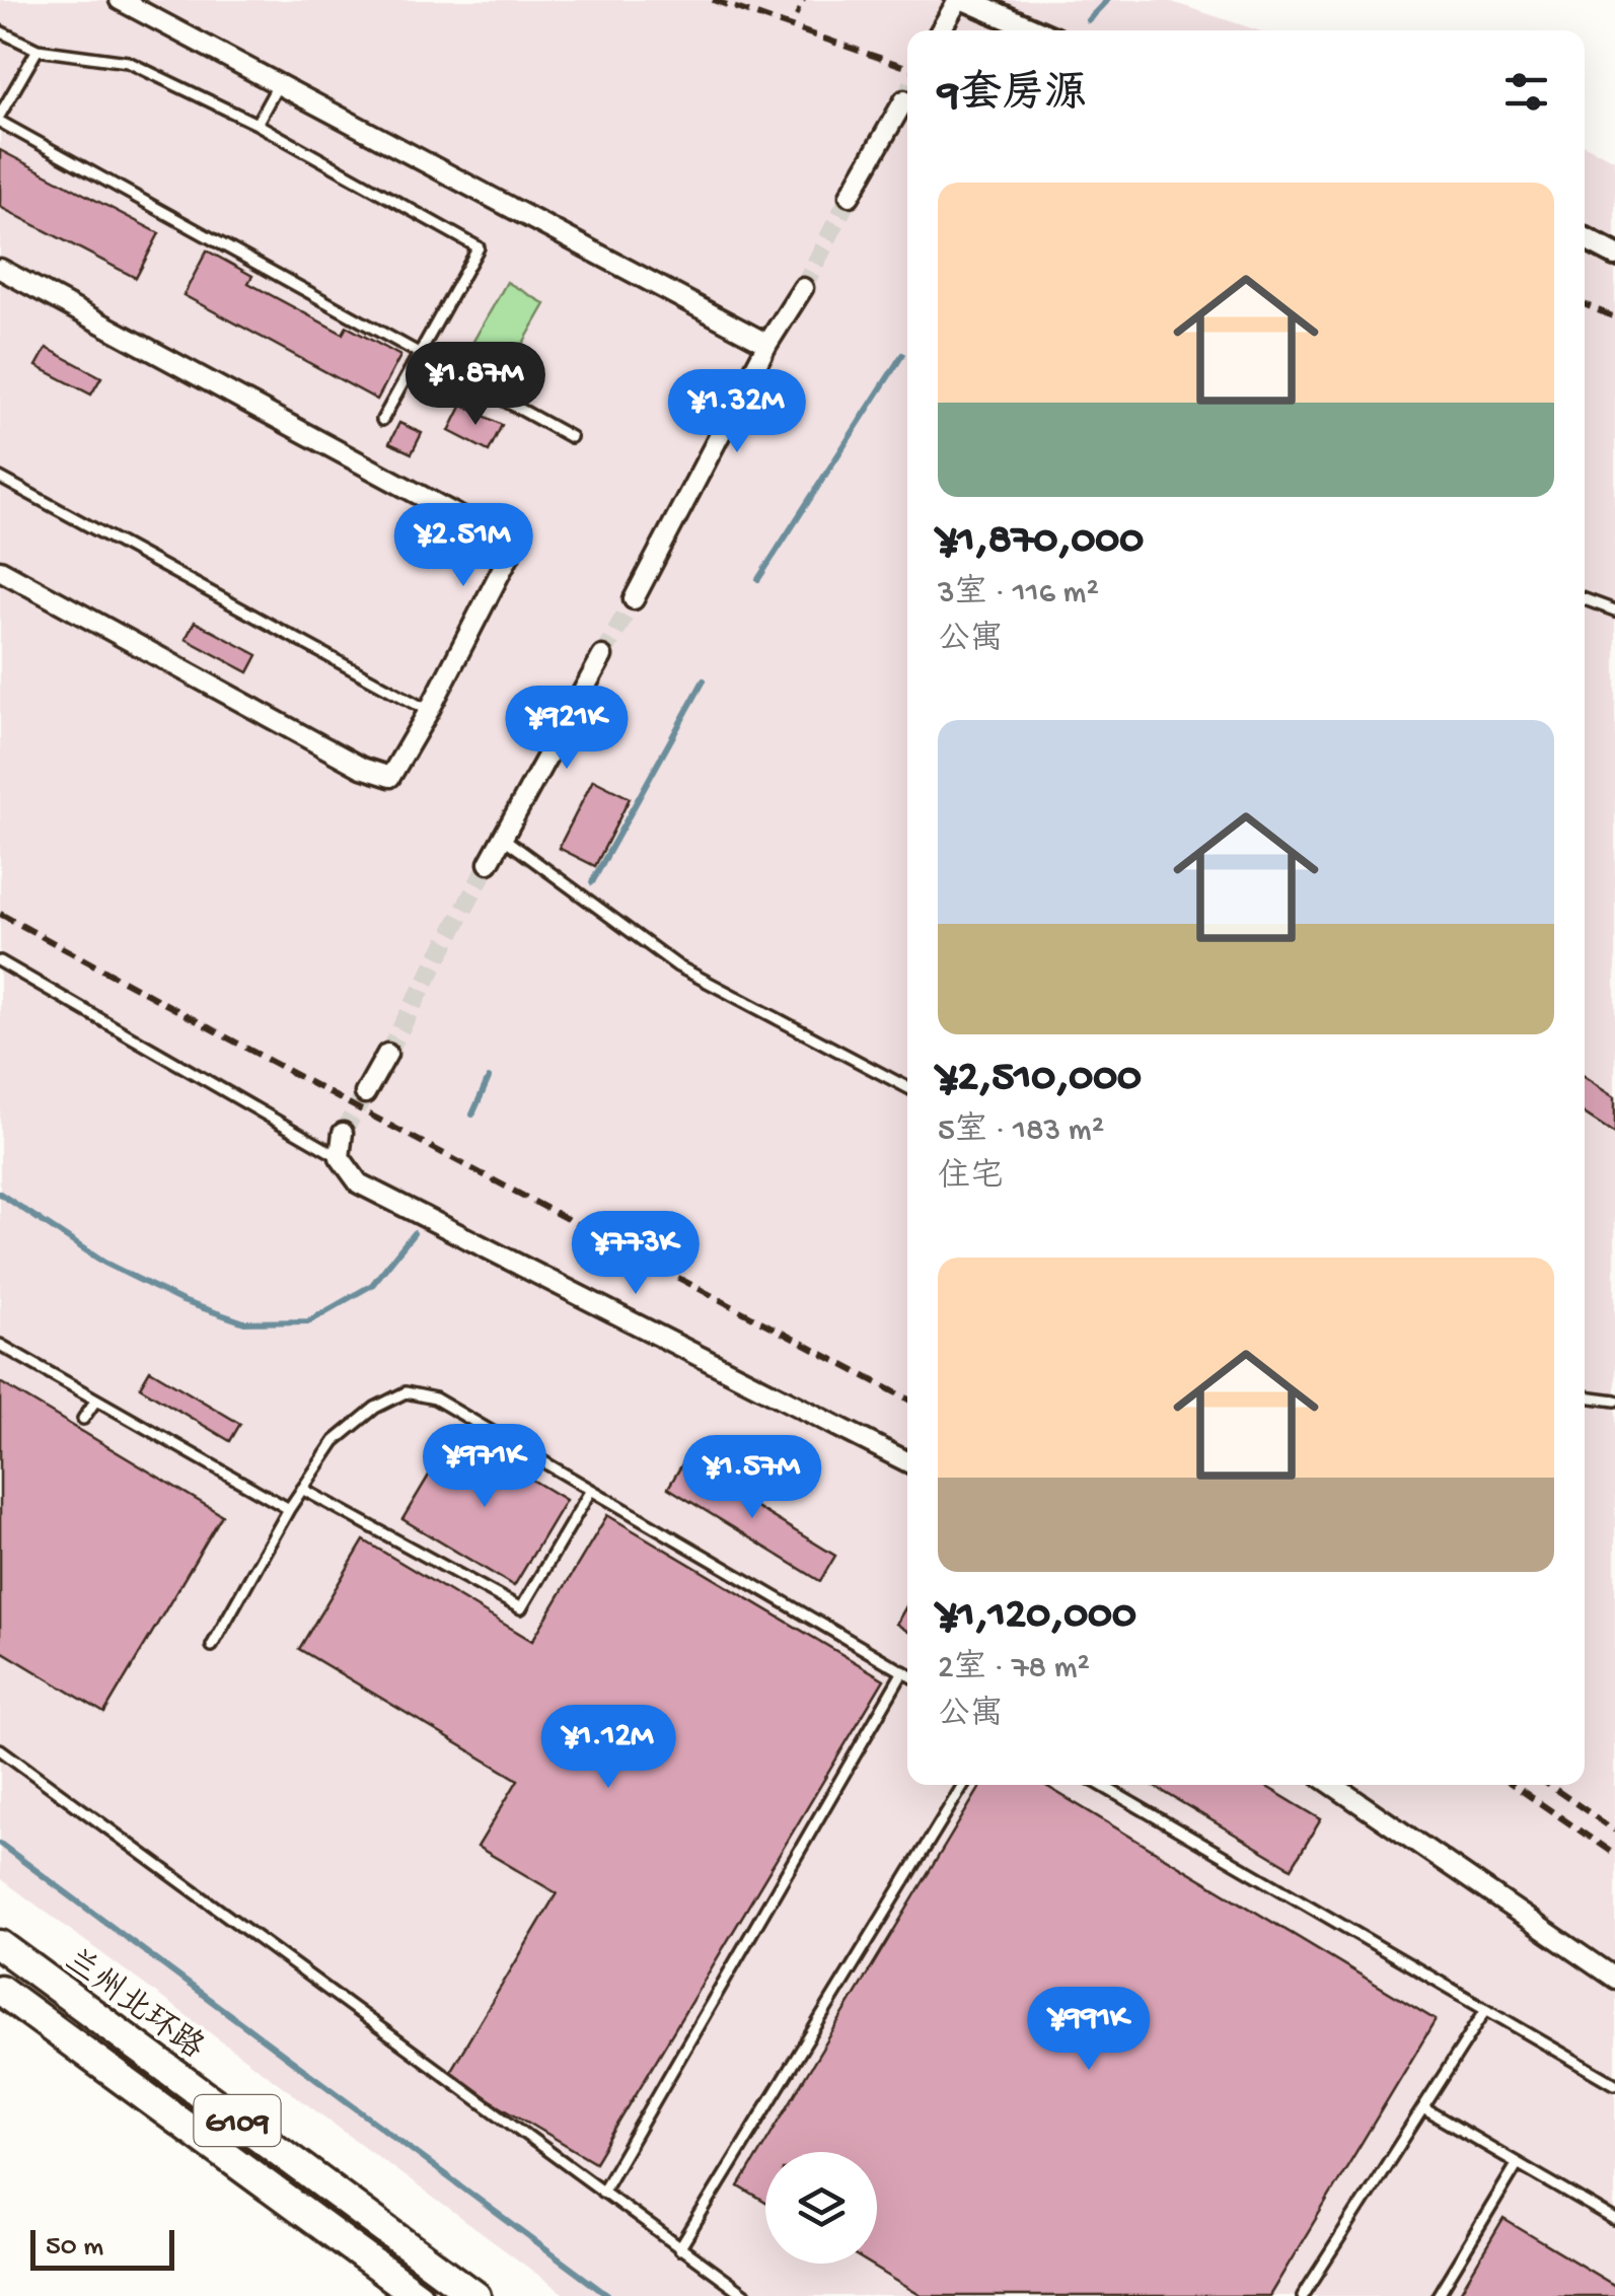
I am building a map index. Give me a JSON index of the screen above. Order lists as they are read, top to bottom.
{
  "streets": {
    "highway": ["兰州北环路", "G109"]
  },
  "scale_bar": "50 m",
  "page": {
    "heading": "9套房源",
    "list": [
      {
        "name": "¥1,870,000",
        "note": "3室 · 116 m² · 公寓"
      },
      {
        "name": "¥2,510,000",
        "note": "5室 · 183 m² · 住宅"
      },
      {
        "name": "¥1,120,000",
        "note": "2室 · 78 m² · 公寓"
      }
    ],
    "price": [
      "¥1.87M",
      "¥1.32M",
      "¥2.51M",
      "¥921K",
      "¥773K",
      "¥971K",
      "¥1.57M",
      "¥1.12M",
      "¥991K"
    ],
    "scale": "50 m"
  }
}
